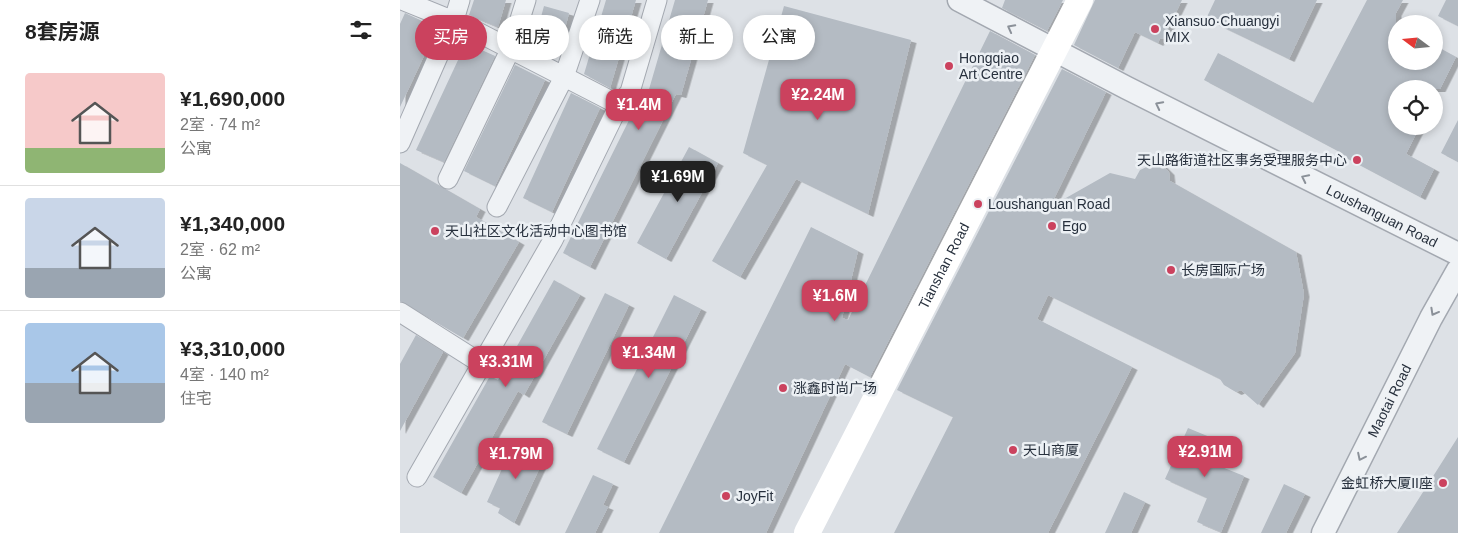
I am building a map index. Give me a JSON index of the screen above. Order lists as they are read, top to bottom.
{
  "streets": {
    "main road": ["Tianshan Road"],
    "street": ["Loushanguan Road", "Maotai Road"]
  },
  "crossings": [
    ["Loushanguan Road", "Tianshan Road"]
  ],
  "one_way": ["Loushanguan Road", "Maotai Road"],
  "places": [
    "Xiansuo·Chuangyi MIX",
    "Hongqiao Art Centre",
    "天山路街道社区事务受理服务中心",
    "Loushanguan Road",
    "Ego",
    "天山社区文化活动中心图书馆",
    "长房国际广场",
    "涨鑫时尚广场",
    "天山商厦",
    "金虹桥大厦II座",
    "JoyFit"
  ],
  "north": "left",
  "page": {
    "heading": "8套房源",
    "chip": [
      "买房",
      "租房",
      "筛选",
      "新上",
      "公寓"
    ],
    "list": [
      {
        "name": "¥1,690,000",
        "note": "2室 · 74 m² · 公寓"
      },
      {
        "name": "¥1,340,000",
        "note": "2室 · 62 m² · 公寓"
      },
      {
        "name": "¥3,310,000",
        "note": "4室 · 140 m² · 住宅"
      }
    ],
    "price": [
      "¥2.24M",
      "¥1.4M",
      "¥1.69M",
      "¥1.6M",
      "¥1.34M",
      "¥3.31M",
      "¥2.91M",
      "¥1.79M"
    ]
  }
}
